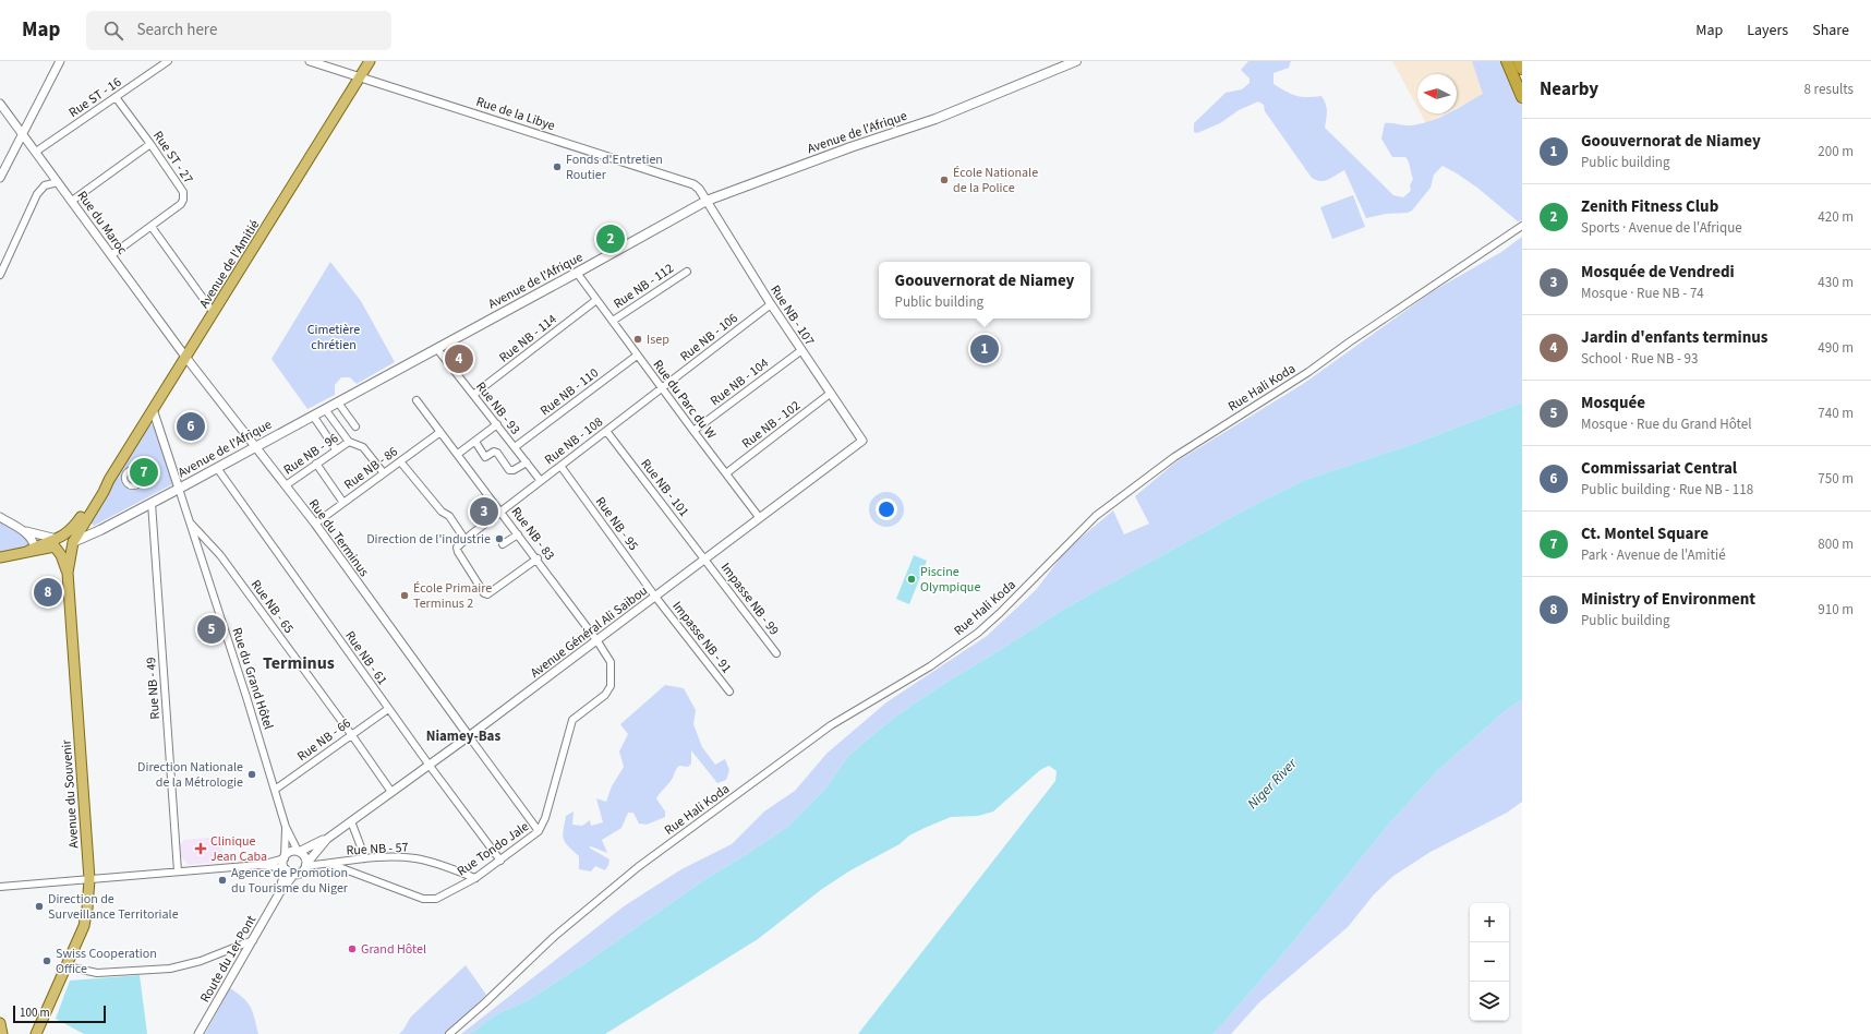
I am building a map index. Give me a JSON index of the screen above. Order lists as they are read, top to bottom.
{
  "streets": {
    "main road": ["Avenue de l'Afrique", "Avenue de l'Amitié", "Avenue du Souvenir"],
    "street": [
      "Rue ST - 16",
      "Rue de la Libye",
      "Rue ST - 27",
      "Rue du Maroc",
      "Rue NB - 112",
      "Rue NB - 107",
      "Rue NB - 106",
      "Rue NB - 114",
      "Rue NB - 104",
      "Rue Hali Koda",
      "Rue NB - 110",
      "Rue du Parc du W",
      "Rue NB - 93",
      "Rue NB - 102",
      "Rue NB - 108",
      "Rue NB - 96",
      "Rue NB - 86",
      "Rue NB - 101",
      "Rue NB - 95",
      "Rue NB - 83",
      "Rue du Terminus",
      "Impasse NB - 99",
      "Rue NB - 65",
      "Avenue Général Ali Saibou",
      "Impasse NB - 91",
      "Rue NB - 61",
      "Rue du Grand Hôtel",
      "Rue NB - 49",
      "Rue NB - 66",
      "Rue NB - 57",
      "Rue Tondo Jale",
      "Route du 1er Pont"
    ]
  },
  "crossings": [
    ["Rue ST - 16", "Rue ST - 27"],
    ["Rue ST - 16", "Rue du Maroc"],
    ["Rue de la Libye", "Avenue de l'Afrique"],
    ["Rue de la Libye", "Avenue de l'Amitié"],
    ["Rue de la Libye", "Rue NB - 107"],
    ["Avenue de l'Afrique", "Avenue de l'Amitié"],
    ["Avenue de l'Afrique", "Rue NB - 107"],
    ["Avenue de l'Afrique", "Rue du Parc du W"],
    ["Avenue de l'Afrique", "Rue NB - 93"],
    ["Avenue de l'Afrique", "Rue du Terminus"],
    ["Avenue de l'Afrique", "Rue NB - 61"],
    ["Avenue de l'Afrique", "Rue du Grand Hôtel"],
    ["Avenue de l'Afrique", "Rue NB - 49"],
    ["Avenue de l'Afrique", "Avenue du Souvenir"],
    ["Rue ST - 27", "Rue du Maroc"],
    ["Rue du Maroc", "Avenue de l'Amitié"],
    ["Rue du Maroc", "Rue du Terminus"],
    ["Avenue de l'Amitié", "Rue du Terminus"],
    ["Avenue de l'Amitié", "Avenue du Souvenir"],
    ["Rue NB - 112", "Rue du Parc du W"],
    ["Rue NB - 107", "Rue NB - 106"],
    ["Rue NB - 107", "Rue NB - 104"],
    ["Rue NB - 107", "Rue NB - 102"],
    ["Rue NB - 107", "Avenue Général Ali Saibou"],
    ["Rue NB - 106", "Rue du Parc du W"],
    ["Rue NB - 106", "Rue NB - 108"],
    ["Rue NB - 114", "Rue du Parc du W"],
    ["Rue NB - 114", "Rue NB - 93"],
    ["Rue NB - 104", "Rue du Parc du W"],
    ["Rue NB - 110", "Rue du Parc du W"],
    ["Rue NB - 110", "Rue NB - 93"],
    ["Rue du Parc du W", "Rue NB - 102"],
    ["Rue du Parc du W", "Rue NB - 108"],
    ["Rue du Parc du W", "Avenue Général Ali Saibou"],
    ["Rue NB - 93", "Rue NB - 108"],
    ["Rue NB - 108", "Rue NB - 101"],
    ["Rue NB - 108", "Rue NB - 95"],
    ["Rue NB - 108", "Rue NB - 83"],
    ["Rue NB - 96", "Rue du Terminus"],
    ["Rue NB - 86", "Rue NB - 83"],
    ["Rue NB - 86", "Rue du Terminus"],
    ["Rue NB - 101", "Impasse NB - 99"],
    ["Rue NB - 101", "Avenue Général Ali Saibou"],
    ["Rue NB - 95", "Avenue Général Ali Saibou"],
    ["Rue NB - 95", "Impasse NB - 91"],
    ["Rue NB - 83", "Avenue Général Ali Saibou"],
    ["Rue NB - 83", "Rue Tondo Jale"],
    ["Rue du Terminus", "Avenue Général Ali Saibou"],
    ["Impasse NB - 99", "Avenue Général Ali Saibou"],
    ["Rue NB - 65", "Avenue Général Ali Saibou"],
    ["Rue NB - 65", "Rue du Grand Hôtel"],
    ["Rue NB - 65", "Rue NB - 66"],
    ["Avenue Général Ali Saibou", "Impasse NB - 91"],
    ["Avenue Général Ali Saibou", "Rue NB - 61"],
    ["Avenue Général Ali Saibou", "Rue du Grand Hôtel"],
    ["Avenue Général Ali Saibou", "Rue Tondo Jale"],
    ["Avenue Général Ali Saibou", "Route du 1er Pont"],
    ["Rue NB - 61", "Rue NB - 66"],
    ["Rue NB - 61", "Rue Tondo Jale"],
    ["Rue du Grand Hôtel", "Rue NB - 66"],
    ["Rue du Grand Hôtel", "Rue Tondo Jale"],
    ["Rue du Grand Hôtel", "Route du 1er Pont"],
    ["Rue NB - 57", "Rue Tondo Jale"],
    ["Rue Tondo Jale", "Route du 1er Pont"]
  ],
  "districts": ["Terminus", "Niamey-Bas"],
  "water": ["Niger River"],
  "parks": ["Cimetière chrétien"],
  "places": {
    "other": [
      "Fonds d'Entretien Routier",
      "École Nationale de la Police",
      "Isep",
      "Direction de l'industrie",
      "Piscine Olympique",
      "École Primaire Terminus 2",
      "Direction Nationale de la Métrologie",
      "Agence de Promotion du Tourisme du Niger",
      "Direction de Surveillance Territoriale",
      "Grand Hôtel",
      "Swiss Cooperation Office"
    ],
    "health": ["Clinique Jean Caba"]
  },
  "scale_bar": "100 m",
  "north": "left",
  "page": {
    "header": "Map",
    "search": "Search here",
    "nav": ["Map", "Layers", "Share"],
    "heading": ["Nearby", "8 results"],
    "list": [
      {
        "mark": "1",
        "name": "Goouvernorat de Niamey",
        "note": "Public building",
        "value": "200 m"
      },
      {
        "mark": "2",
        "name": "Zenith Fitness Club",
        "note": "Sports · Avenue de l'Afrique",
        "value": "420 m"
      },
      {
        "mark": "3",
        "name": "Mosquée de Vendredi",
        "note": "Mosque · Rue NB - 74",
        "value": "430 m"
      },
      {
        "mark": "4",
        "name": "Jardin d'enfants terminus",
        "note": "School · Rue NB - 93",
        "value": "490 m"
      },
      {
        "mark": "5",
        "name": "Mosquée",
        "note": "Mosque · Rue du Grand Hôtel",
        "value": "740 m"
      },
      {
        "mark": "6",
        "name": "Commissariat Central",
        "note": "Public building · Rue NB - 118",
        "value": "750 m"
      },
      {
        "mark": "7",
        "name": "Ct. Montel Square",
        "note": "Park · Avenue de l'Amitié",
        "value": "800 m"
      },
      {
        "mark": "8",
        "name": "Ministry of Environment",
        "note": "Public building",
        "value": "910 m"
      }
    ],
    "pins": [
      "2",
      "1",
      "4",
      "6",
      "7",
      "3",
      "8",
      "5"
    ],
    "popup": ["Goouvernorat de Niamey", "Public building"],
    "map_buttons": ["+", "−"],
    "scale": "100 m"
  }
}
